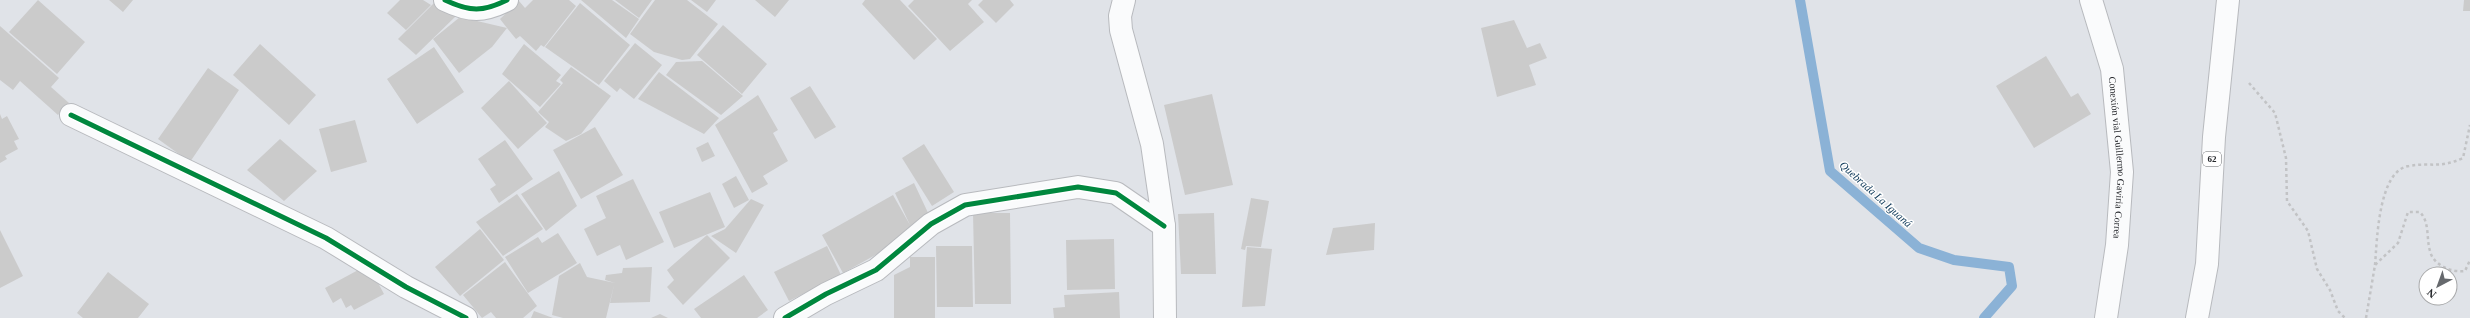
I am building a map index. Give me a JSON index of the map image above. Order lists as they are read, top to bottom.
{
  "streets": {
    "main road": ["Conexión vial Guillermo Gaviria Correa", "62"]
  },
  "water": ["Quebrada La Iguaná"],
  "north": "bottom left"
}
